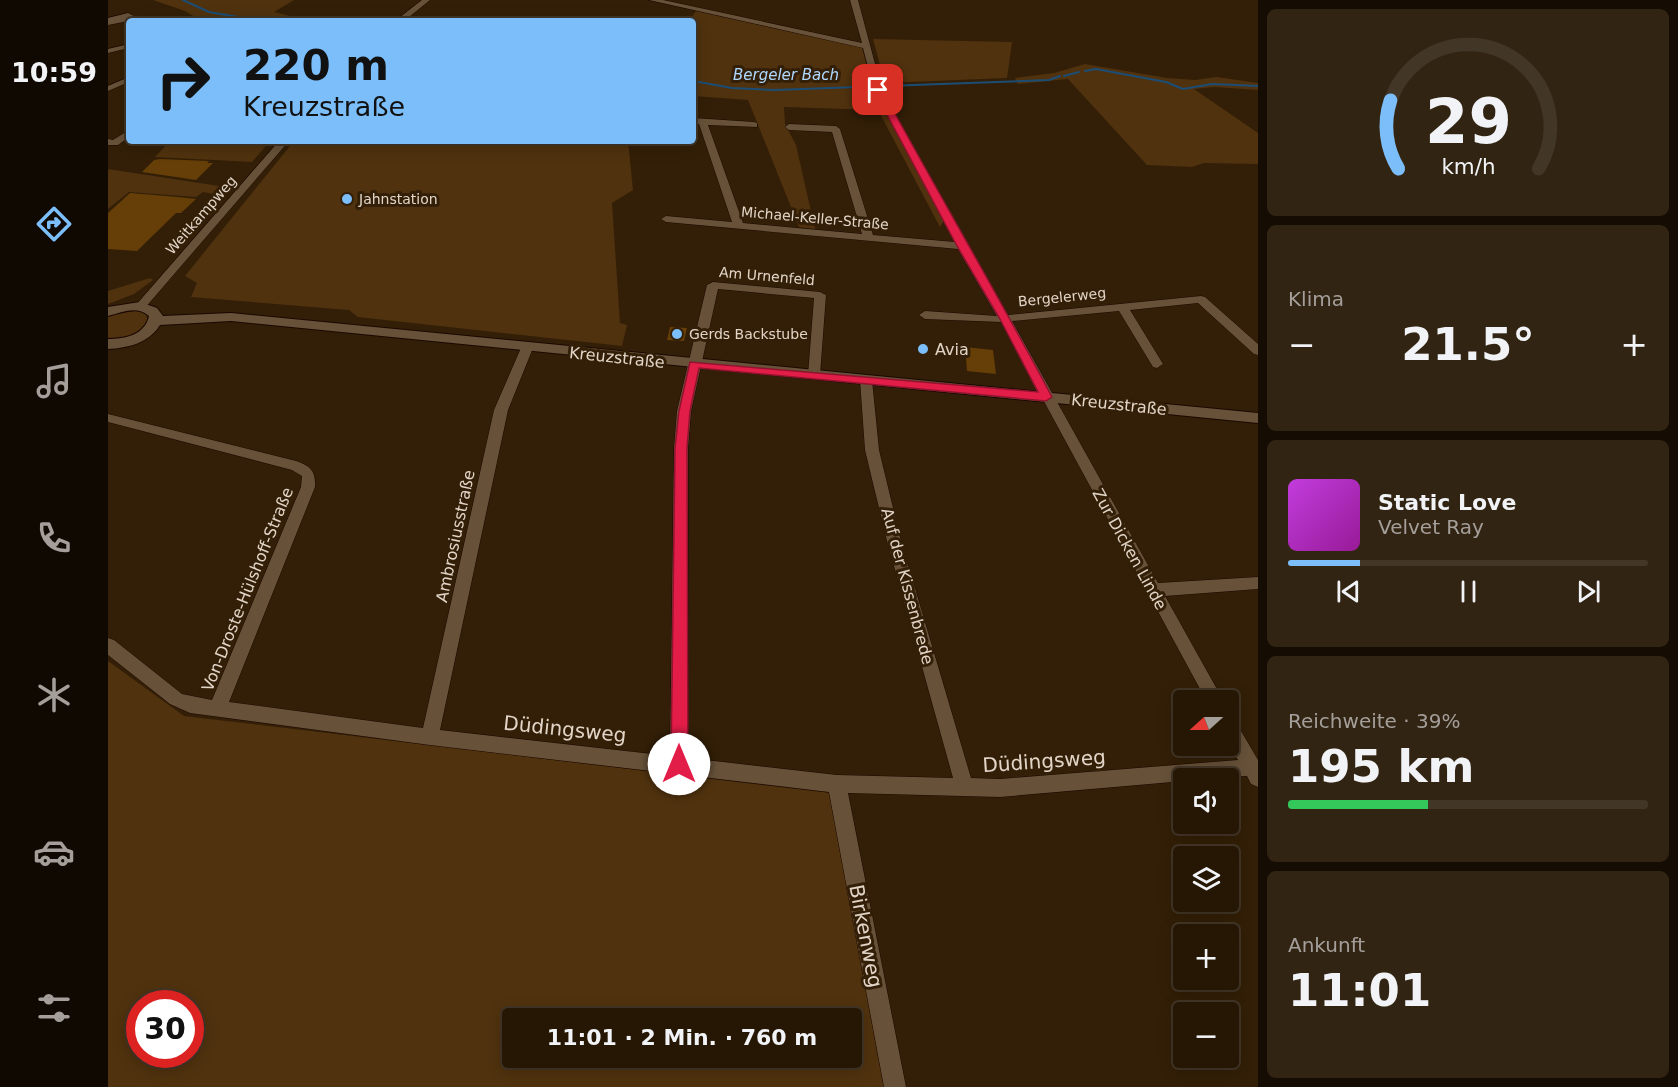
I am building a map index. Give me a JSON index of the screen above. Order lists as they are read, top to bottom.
{
  "streets": {
    "street": [
      "Weitkampweg",
      "Michael-Keller-Straße",
      "Am Urnenfeld",
      "Bergelerweg",
      "Kreuzstraße",
      "Ambrosiusstraße",
      "Zur Dicken Linde",
      "Auf der Kissenbrede",
      "Von-Droste-Hülshoff-Straße",
      "Düdingsweg",
      "Birkenweg"
    ]
  },
  "crossings": [
    ["Michael-Keller-Straße", "Bergelerweg"],
    ["Am Urnenfeld", "Kreuzstraße"],
    ["Bergelerweg", "Kreuzstraße"],
    ["Bergelerweg", "Zur Dicken Linde"],
    ["Kreuzstraße", "Ambrosiusstraße"],
    ["Kreuzstraße", "Zur Dicken Linde"],
    ["Kreuzstraße", "Auf der Kissenbrede"],
    ["Ambrosiusstraße", "Düdingsweg"],
    ["Auf der Kissenbrede", "Düdingsweg"],
    ["Von-Droste-Hülshoff-Straße", "Düdingsweg"],
    ["Düdingsweg", "Birkenweg"]
  ],
  "water": ["Bergeler Bach"],
  "places": ["Jahnstation", "Gerds Backstube", "Avia"],
  "north": "left",
  "page": {
    "tabs": "10:59",
    "turn": ["220 m", "Kreuzstraße"],
    "tile": [
      "Klima",
      ["Reichweite · 39%", "195 km"],
      ["Ankunft", "11:01"]
    ],
    "heat": ["−", "21.5°", "+"],
    "song": ["Static Love", "Velvet Ray"],
    "map_buttons": ["+", "−"],
    "limit": "30",
    "trip": "11:01 · 2 Min. · 760 m",
    "gauge": ["29", "km/h"]
  }
}
